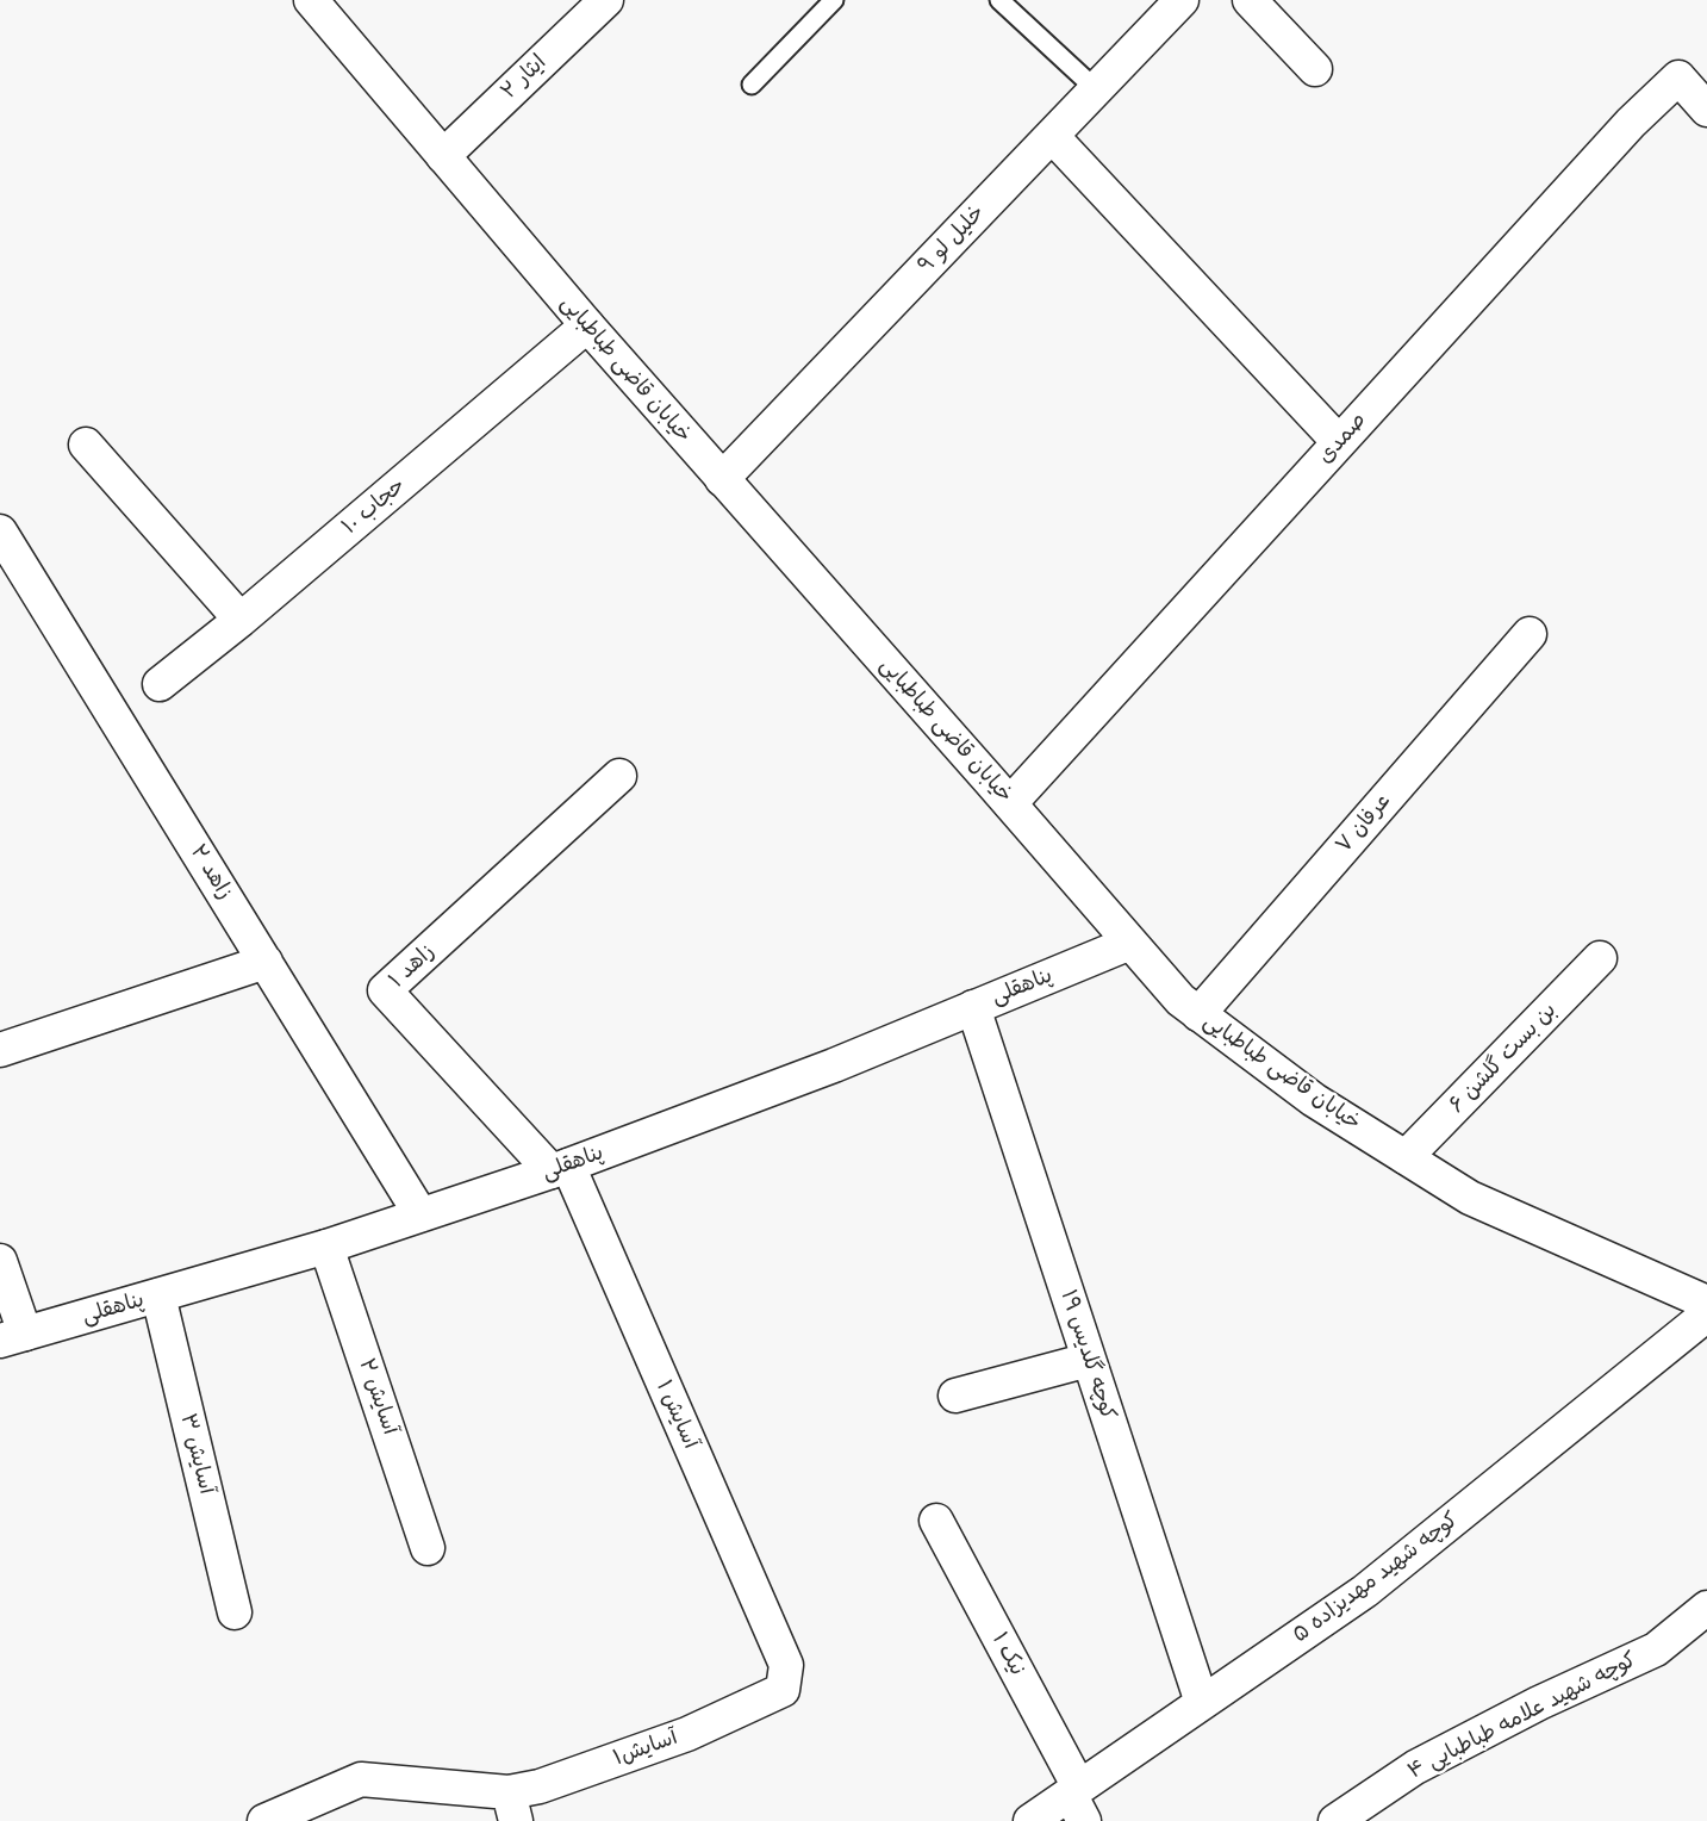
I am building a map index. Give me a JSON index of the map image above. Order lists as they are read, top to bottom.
{
  "streets": {
    "street": [
      "ایثار ۲",
      "خلیل لو ۹",
      "خیابان قاضی طباطبایی",
      "صمدی",
      "حجاب ۱۰",
      "عرفان ۷",
      "زاهد ۲",
      "زاهد ۱",
      "پناهقلی",
      "بن بست گلشن ۶",
      "کوچه گلدیس ۱۹",
      "آسایش ۲",
      "آسایش ۱",
      "آسایش ۳",
      "کوچه شهید مهدیزاده ۵",
      "نیک ۱",
      "کوچه شهید علامه طباطبایی ۴",
      "آسایش۱"
    ]
  },
  "crossings": [
    ["ایثار ۲", "خیابان قاضی طباطبایی"],
    ["خلیل لو ۹", "خیابان قاضی طباطبایی"],
    ["خیابان قاضی طباطبایی", "صمدی"],
    ["خیابان قاضی طباطبایی", "حجاب ۱۰"],
    ["خیابان قاضی طباطبایی", "عرفان ۷"],
    ["خیابان قاضی طباطبایی", "پناهقلی"],
    ["خیابان قاضی طباطبایی", "بن بست گلشن ۶"],
    ["زاهد ۲", "پناهقلی"],
    ["زاهد ۱", "پناهقلی"],
    ["زاهد ۱", "آسایش ۱"],
    ["پناهقلی", "کوچه گلدیس ۱۹"],
    ["پناهقلی", "آسایش ۲"],
    ["پناهقلی", "آسایش ۱"],
    ["پناهقلی", "آسایش ۳"],
    ["کوچه گلدیس ۱۹", "کوچه شهید مهدیزاده ۵"],
    ["آسایش ۱", "آسایش۱"],
    ["کوچه شهید مهدیزاده ۵", "نیک ۱"]
  ]
}
